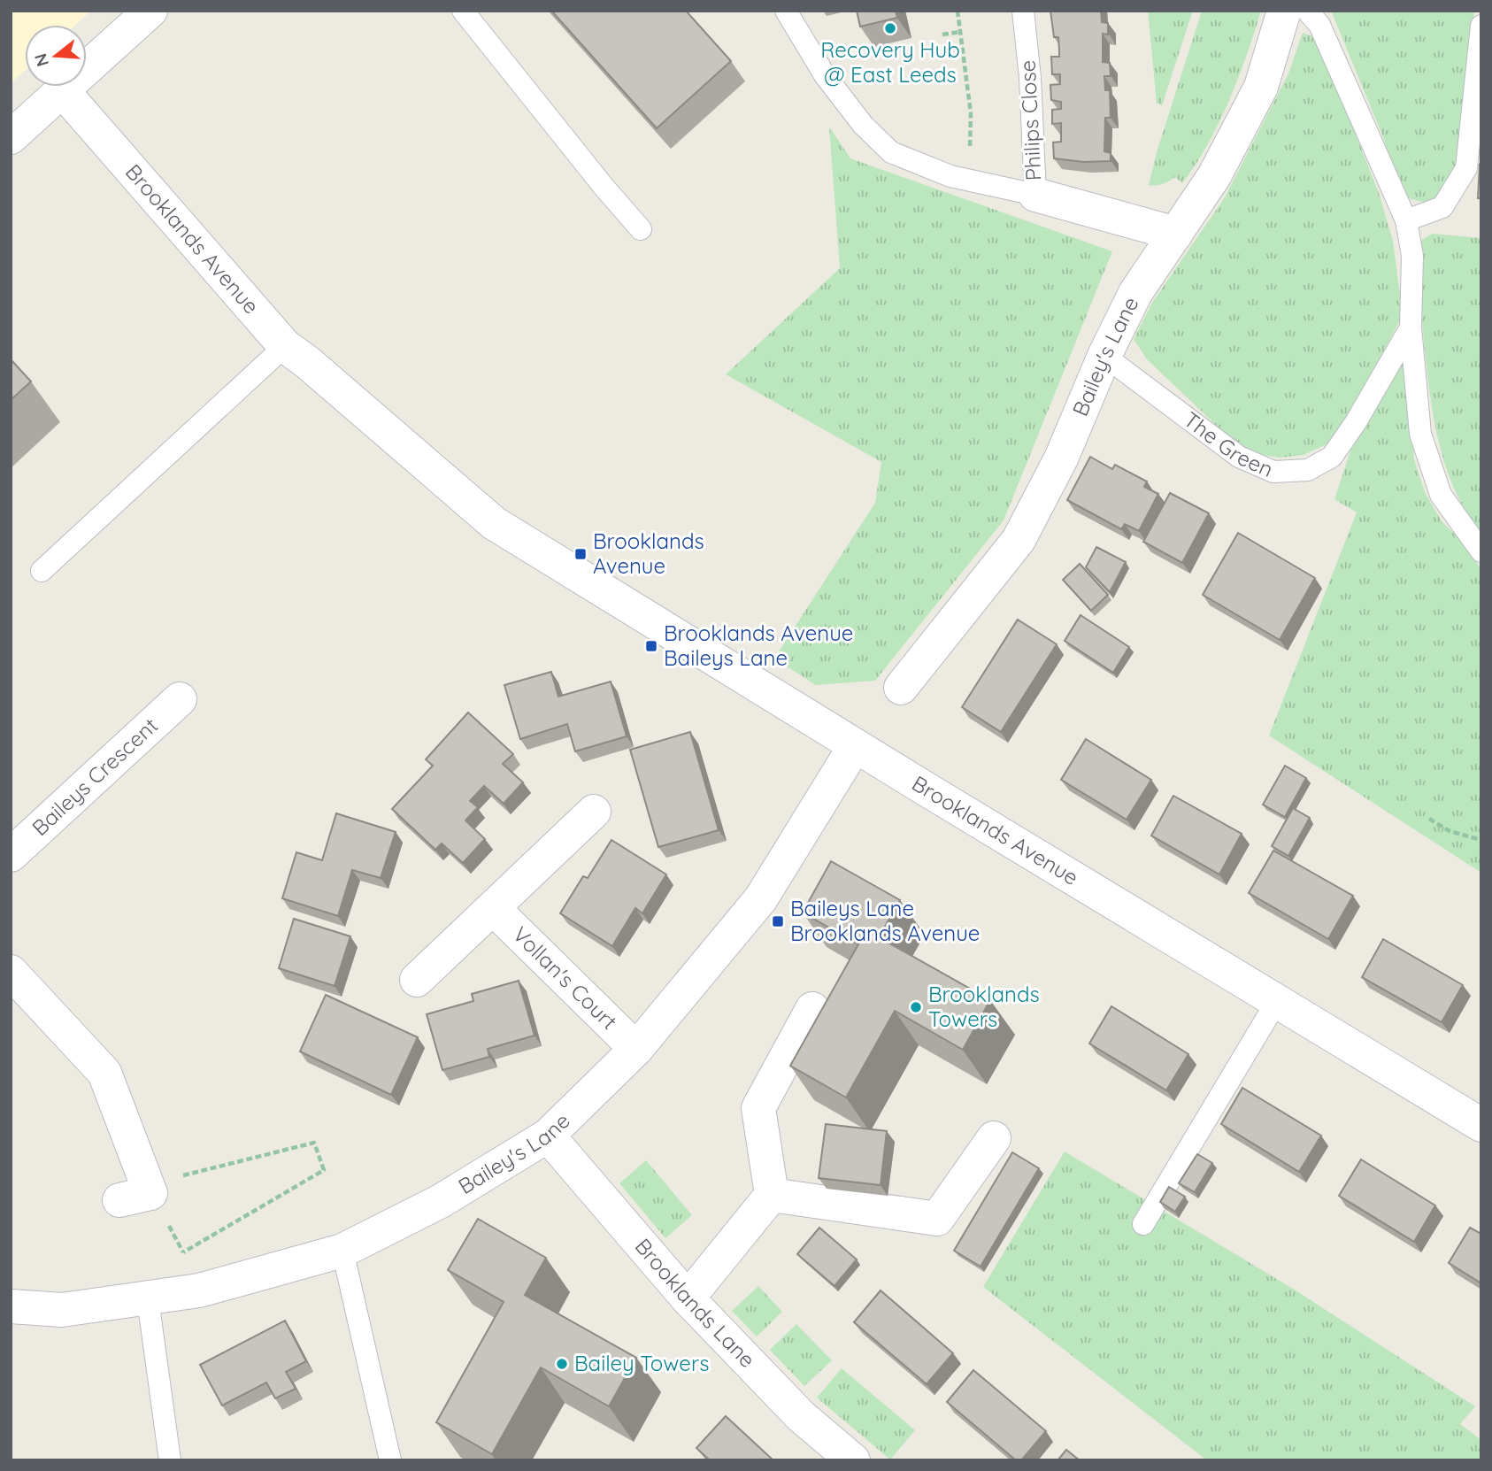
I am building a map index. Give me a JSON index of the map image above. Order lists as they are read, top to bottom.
{
  "streets": {
    "street": [
      "Philips Close",
      "Brooklands Avenue",
      "Bailey's Lane",
      "Baileys Crescent",
      "Vollan's Court",
      "Brooklands Lane"
    ],
    "lane": ["The Green"]
  },
  "crossings": [
    ["Philips Close", "Bailey's Lane"],
    ["Brooklands Avenue", "Bailey's Lane"],
    ["Bailey's Lane", "The Green"],
    ["Bailey's Lane", "Vollan's Court"],
    ["Bailey's Lane", "Brooklands Lane"]
  ],
  "places": {
    "other": ["Recovery Hub @ East Leeds", "Brooklands Towers", "Bailey Towers"],
    "transit": ["Brooklands Avenue", "Brooklands Avenue Baileys Lane", "Baileys Lane Brooklands Avenue"]
  },
  "north": "left"
}
